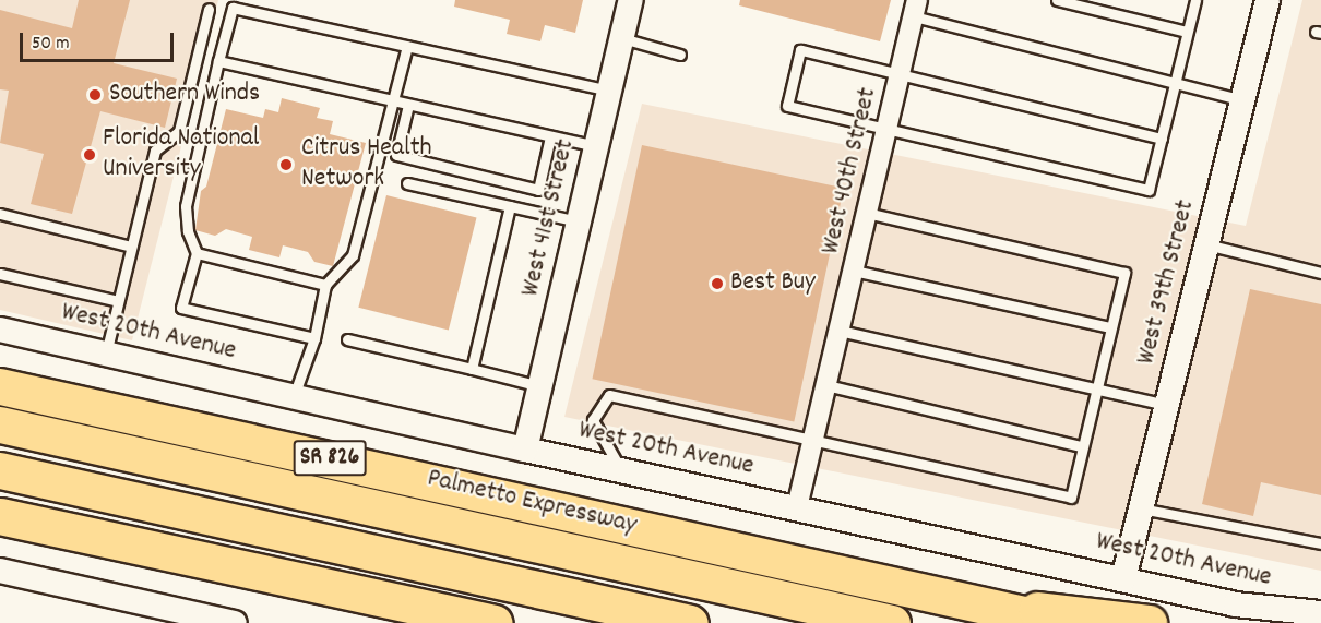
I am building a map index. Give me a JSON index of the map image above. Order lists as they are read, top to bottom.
{
  "streets": {
    "highway": ["SR 826", "Palmetto Expressway"],
    "street": [
      "West 40th Street",
      "West 41st Street",
      "West 39th Street",
      "West 20th Avenue"
    ]
  },
  "crossings": [
    ["West 40th Street", "West 20th Avenue"],
    ["West 41st Street", "West 20th Avenue"],
    ["West 39th Street", "West 20th Avenue"]
  ],
  "places": [
    "Southern Winds",
    "Florida National University",
    "Citrus Health Network",
    "Best Buy"
  ],
  "scale_bar": "50 m"
}
